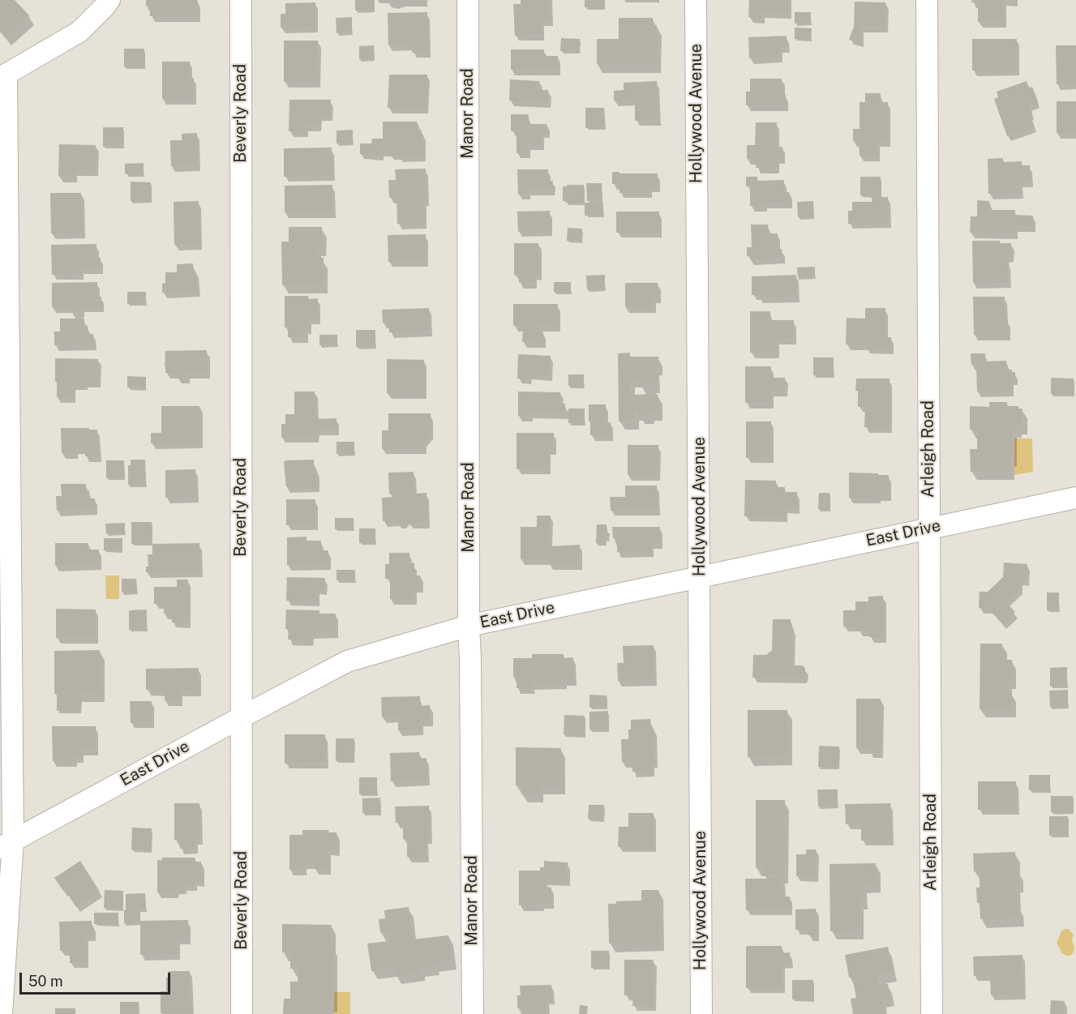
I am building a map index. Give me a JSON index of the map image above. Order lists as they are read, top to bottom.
{
  "streets": {
    "street": [
      "Beverly Road",
      "Manor Road",
      "Hollywood Avenue",
      "Arleigh Road",
      "East Drive"
    ]
  },
  "crossings": [
    ["Beverly Road", "East Drive"],
    ["Manor Road", "East Drive"],
    ["Hollywood Avenue", "East Drive"],
    ["Arleigh Road", "East Drive"]
  ],
  "scale_bar": "50 m"
}
